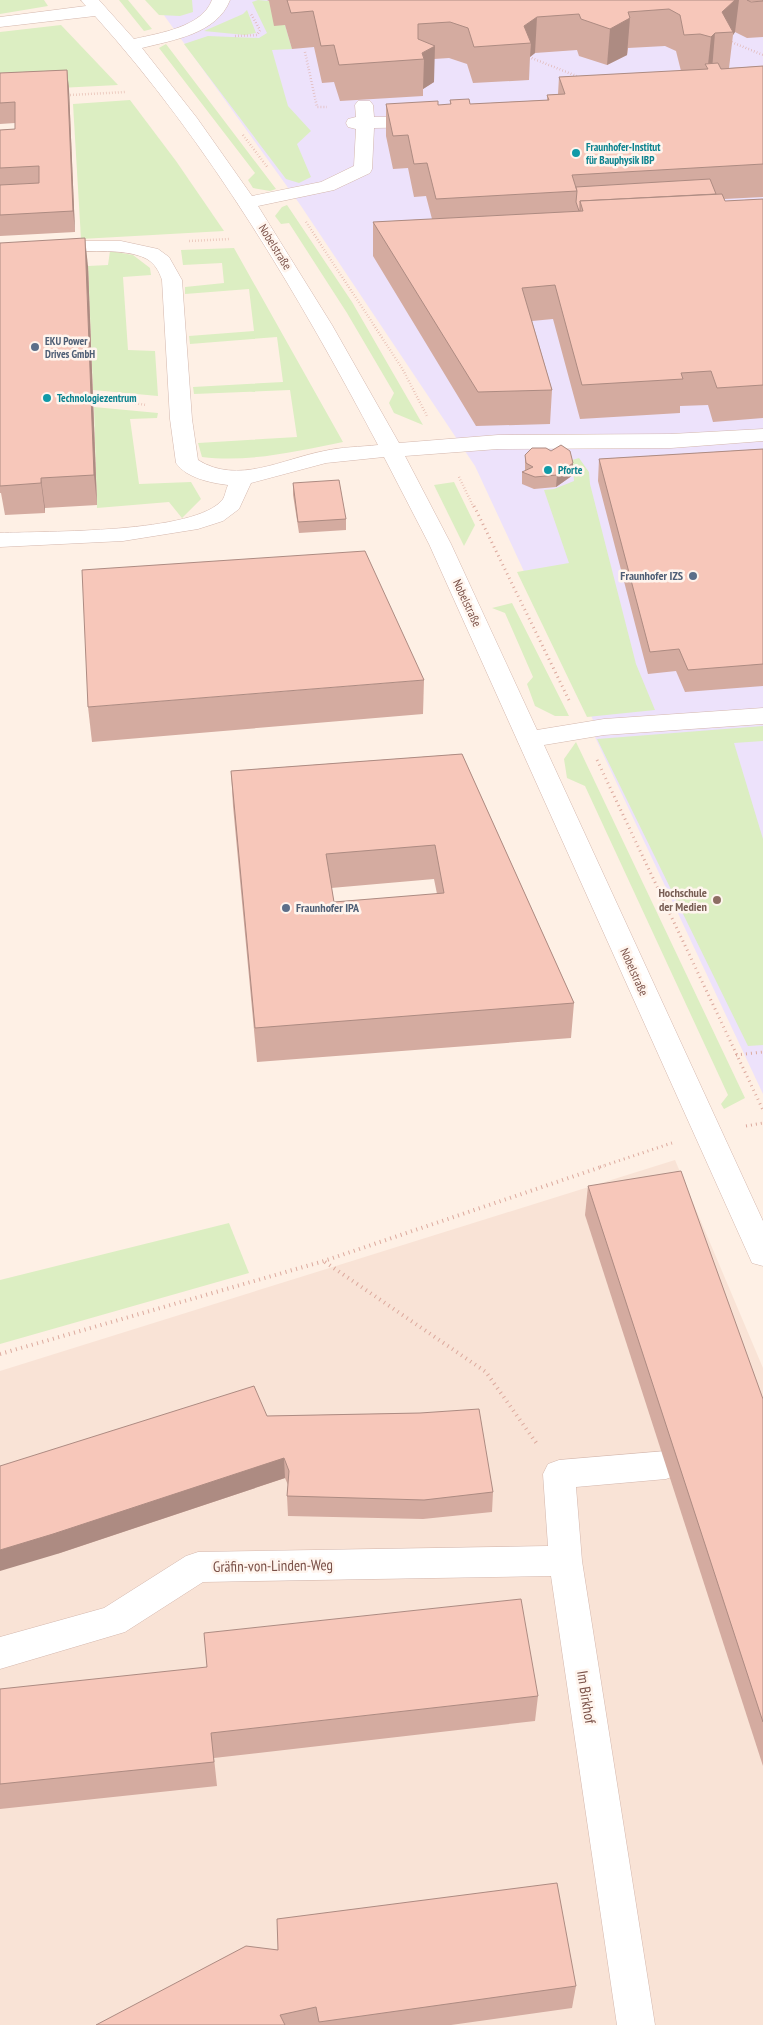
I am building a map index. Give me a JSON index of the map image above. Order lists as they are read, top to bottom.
{
  "streets": {
    "street": ["Nobelstraße", "Gräfin-von-Linden-Weg", "Im Birkhof"]
  },
  "crossings": [
    ["Gräfin-von-Linden-Weg", "Im Birkhof"]
  ],
  "places": [
    "Fraunhofer-Institut für Bauphysik IBP",
    "EKU Power Drives GmbH",
    "Technologiezentrum",
    "Pforte",
    "Fraunhofer IZS",
    "Hochschule der Medien",
    "Fraunhofer IPA"
  ]
}
